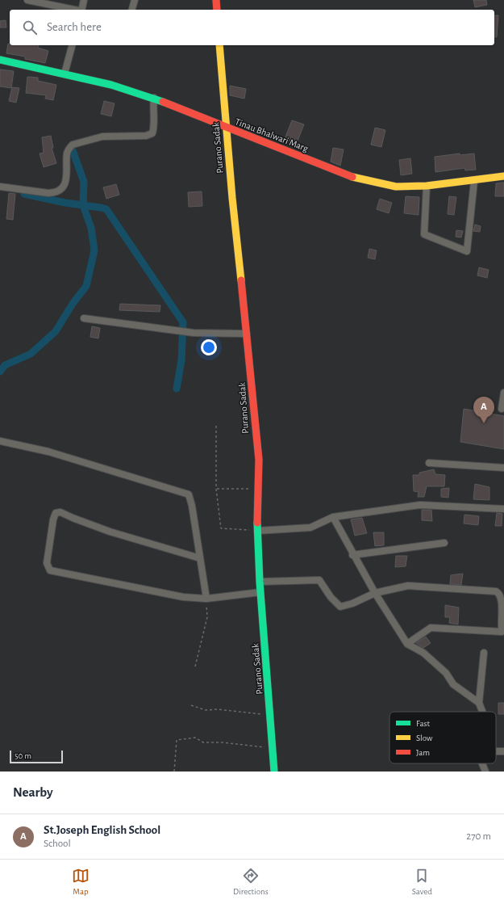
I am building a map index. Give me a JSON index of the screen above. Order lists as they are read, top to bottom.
{
  "streets": {
    "main road": ["Tinau Bhalwari Marg", "Purano Sadak"]
  },
  "crossings": [
    ["Tinau Bhalwari Marg", "Purano Sadak"]
  ],
  "legend": ["Fast", "Slow", "Jam"],
  "scale_bar": "50 m",
  "page": {
    "search": "Search here",
    "pins": "A",
    "scale": "50 m",
    "heading": "Nearby",
    "list": [
      {
        "mark": "A",
        "name": "St.Joseph English School",
        "note": "School",
        "value": "270 m"
      }
    ],
    "nav": ["Map", "Directions", "Saved"]
  }
}
